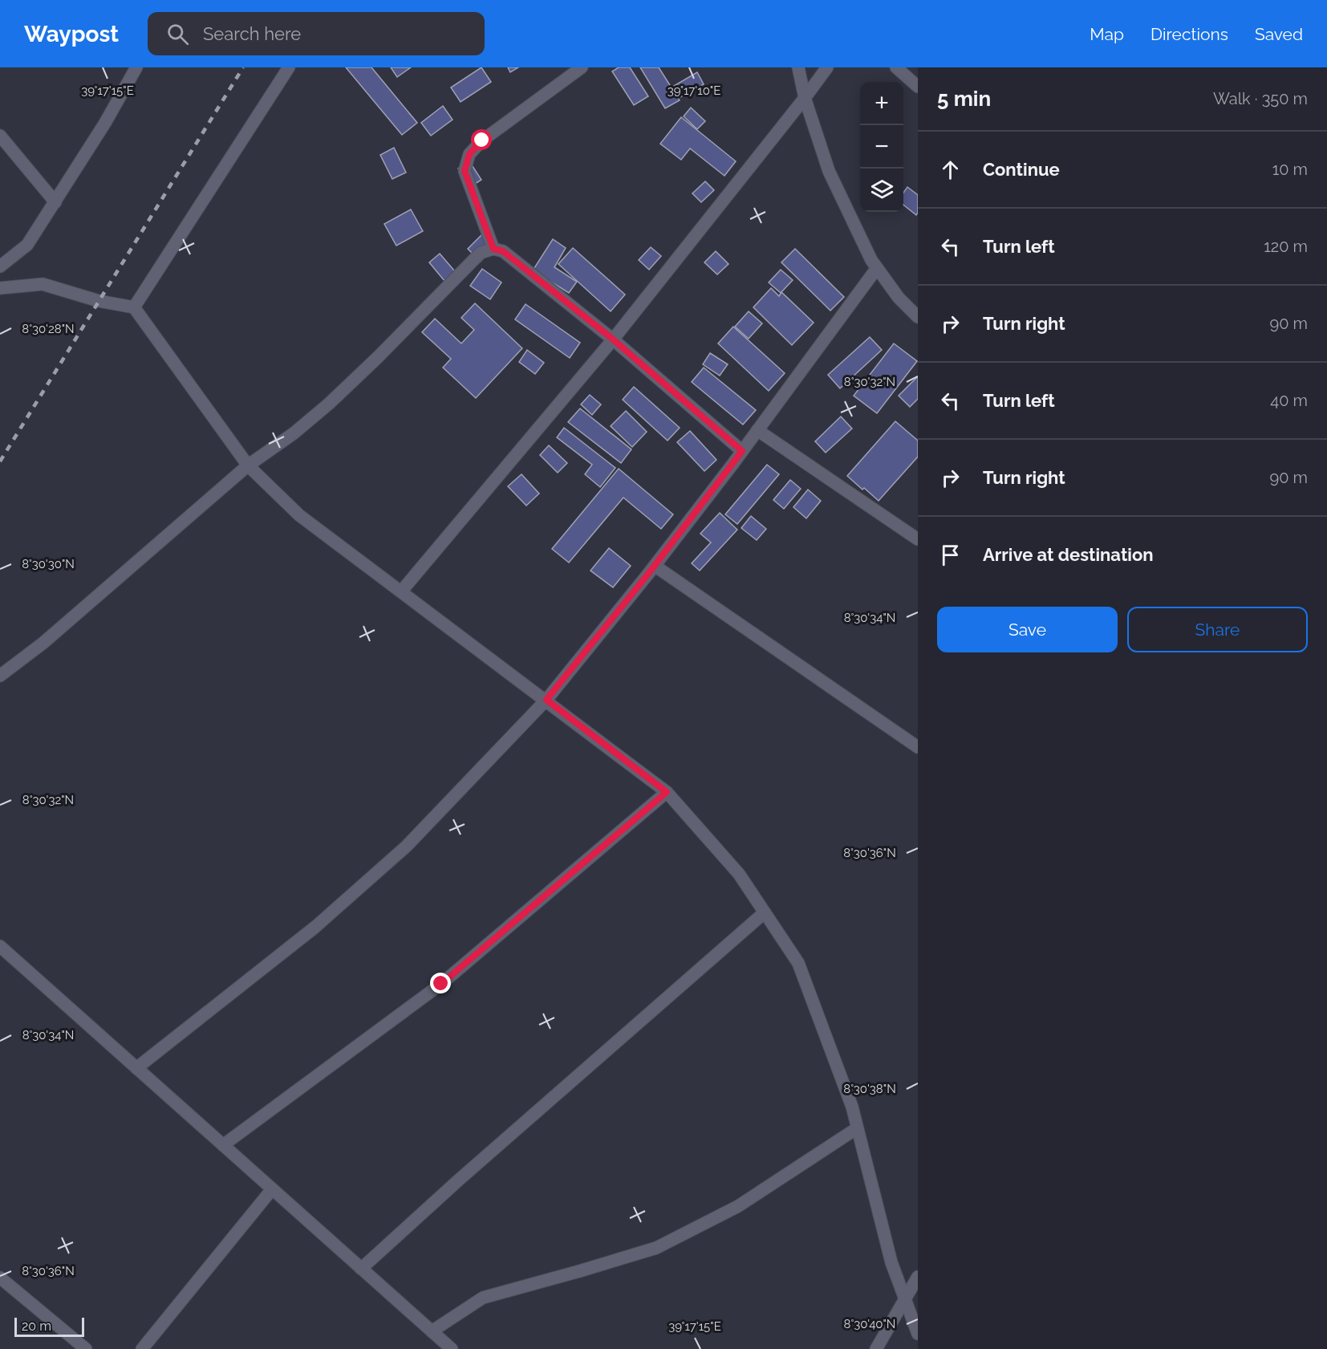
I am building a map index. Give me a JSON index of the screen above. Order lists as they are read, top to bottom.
{
  "scale_bar": "20 m",
  "page": {
    "header": "Waypost",
    "search": "Search here",
    "nav": ["Map", "Directions", "Saved"],
    "heading": ["5 min", "Walk · 350 m"],
    "map_buttons": ["+", "−"],
    "list": [
      ["Continue", "10 m"],
      ["Turn left", "120 m"],
      ["Turn right", "90 m"],
      ["Turn left", "40 m"],
      ["Turn right", "90 m"],
      "Arrive at destination"
    ],
    "buttons": ["Save", "Share"],
    "scale": "20 m"
  },
  "coordinates": [
    "39°17'15\"E",
    "39°17'10\"E",
    "8°30'28\"N",
    "8°30'32\"N",
    "8°30'30\"N",
    "8°30'34\"N",
    "8°30'36\"N",
    "8°30'38\"N",
    "8°30'40\"N"
  ]
}
